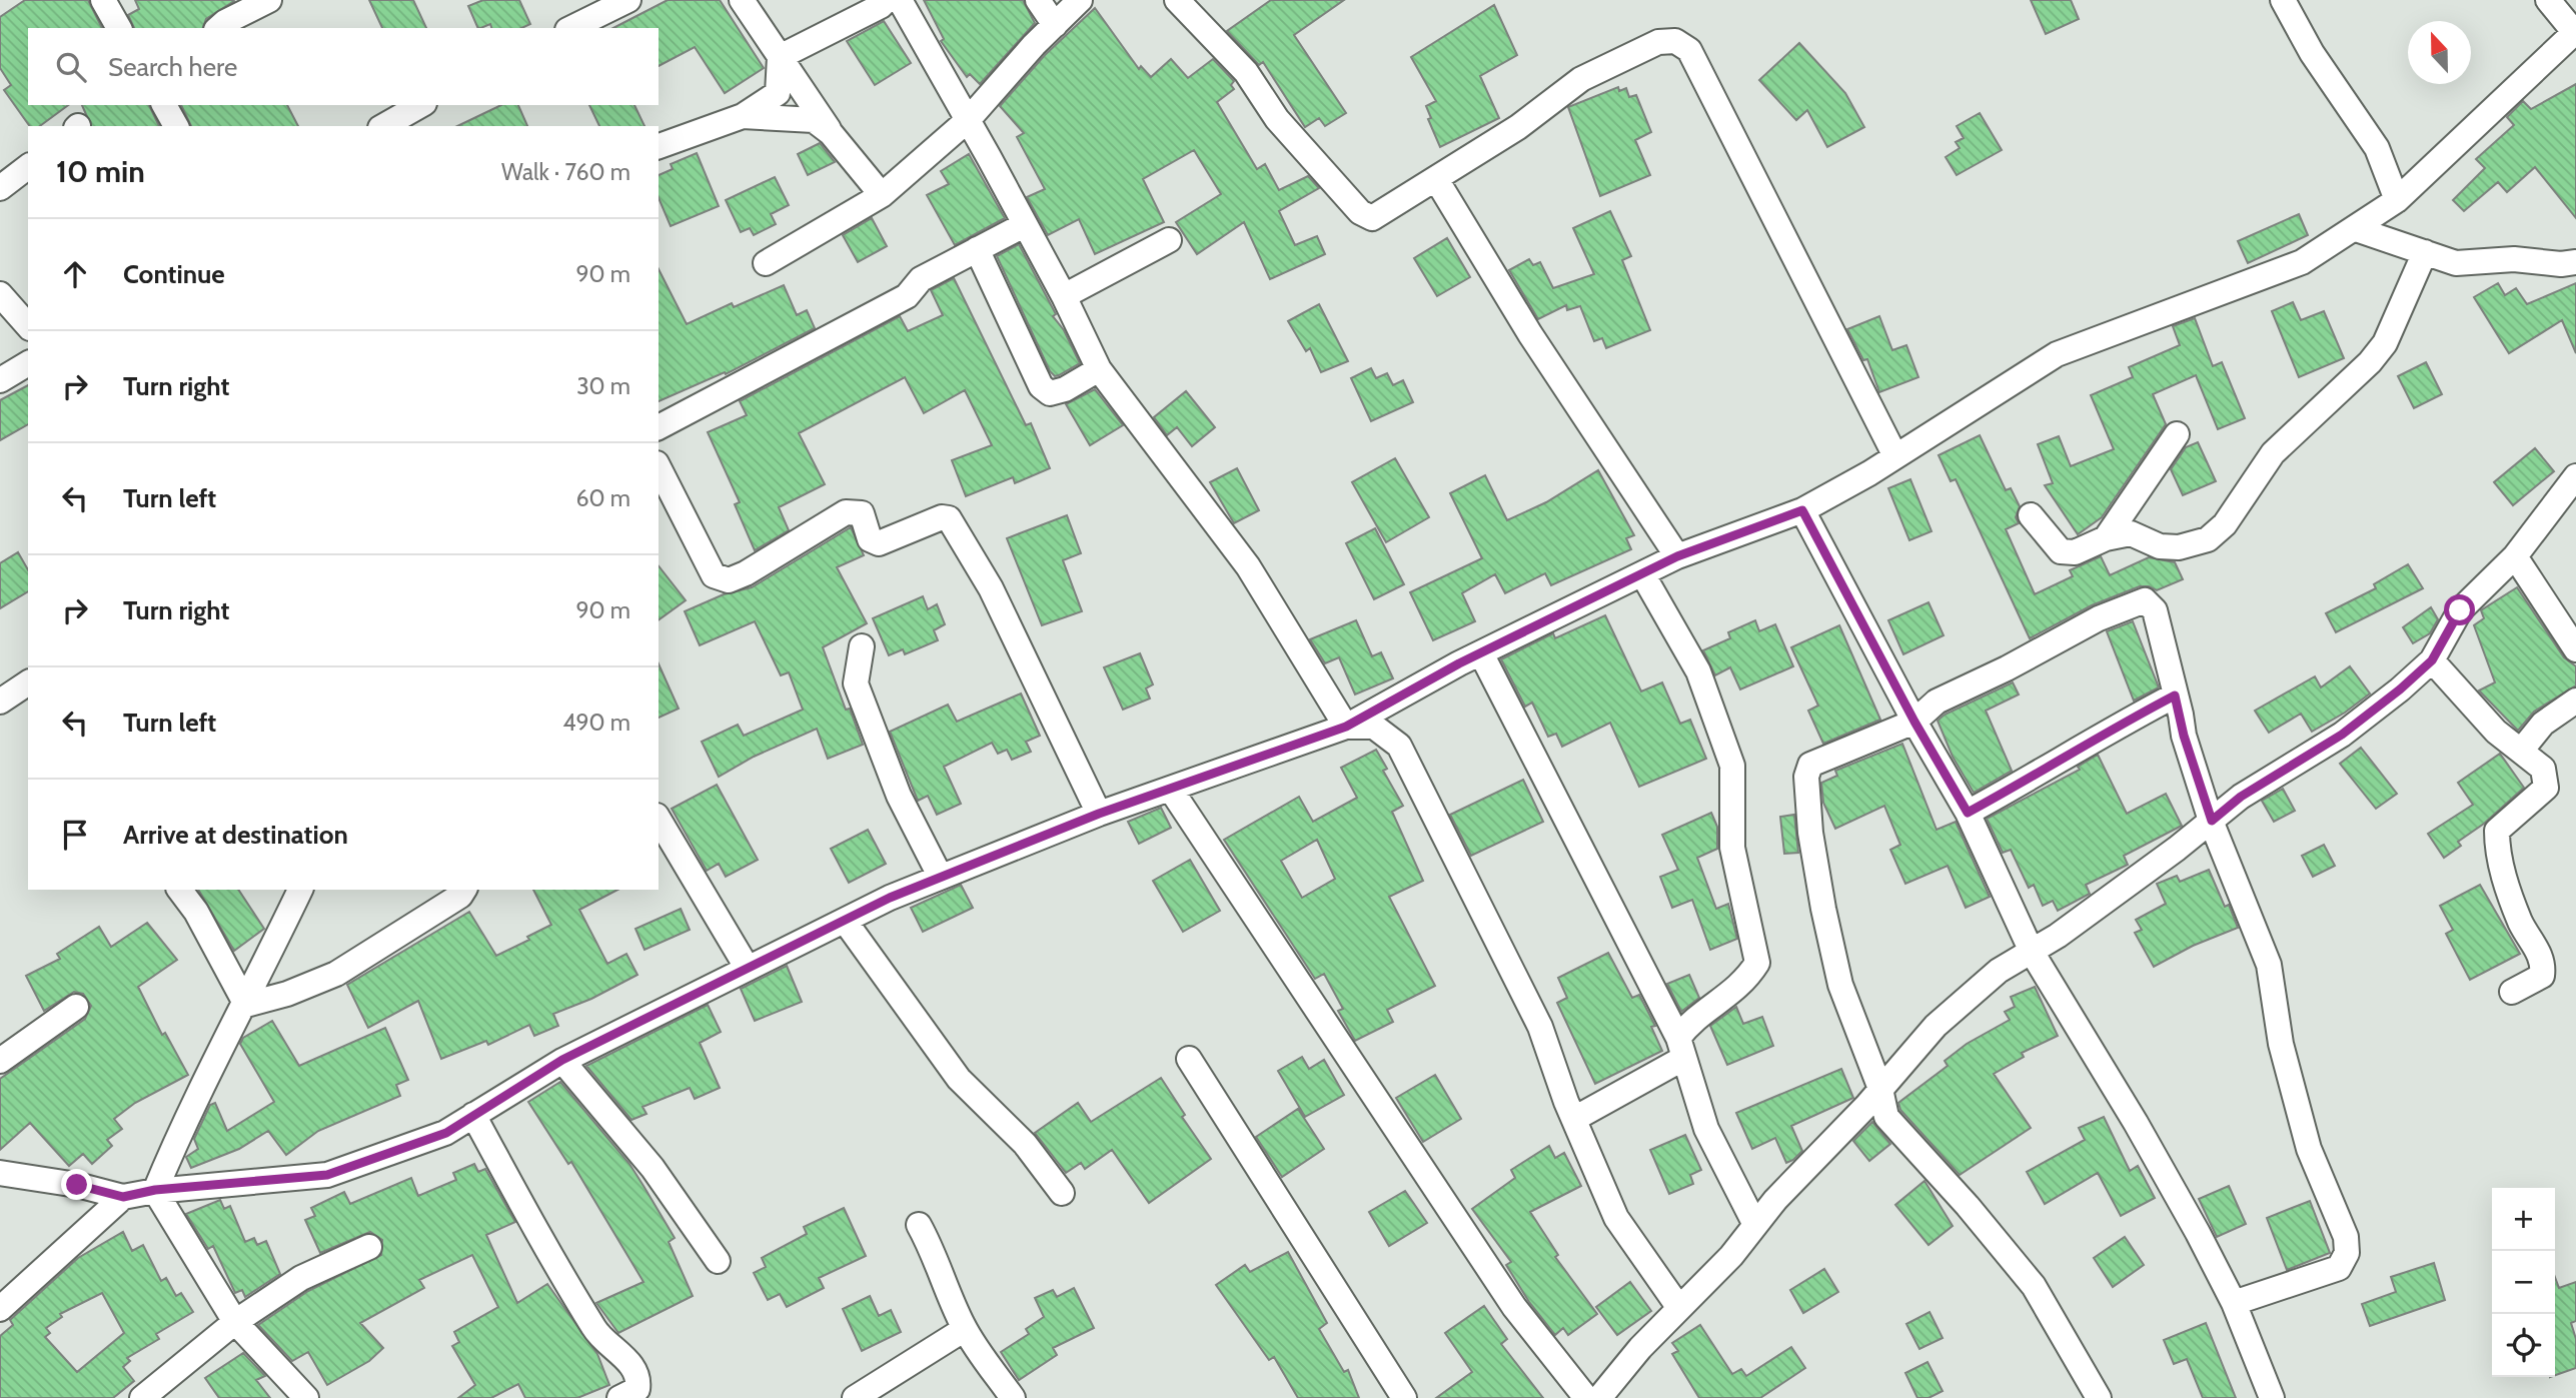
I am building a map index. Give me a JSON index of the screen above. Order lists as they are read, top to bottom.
{
  "north": "top",
  "page": {
    "search": "Search here",
    "heading": ["10 min", "Walk · 760 m"],
    "list": [
      ["Continue", "90 m"],
      ["Turn right", "30 m"],
      ["Turn left", "60 m"],
      ["Turn right", "90 m"],
      ["Turn left", "490 m"],
      "Arrive at destination"
    ],
    "map_buttons": ["+", "−"]
  }
}
